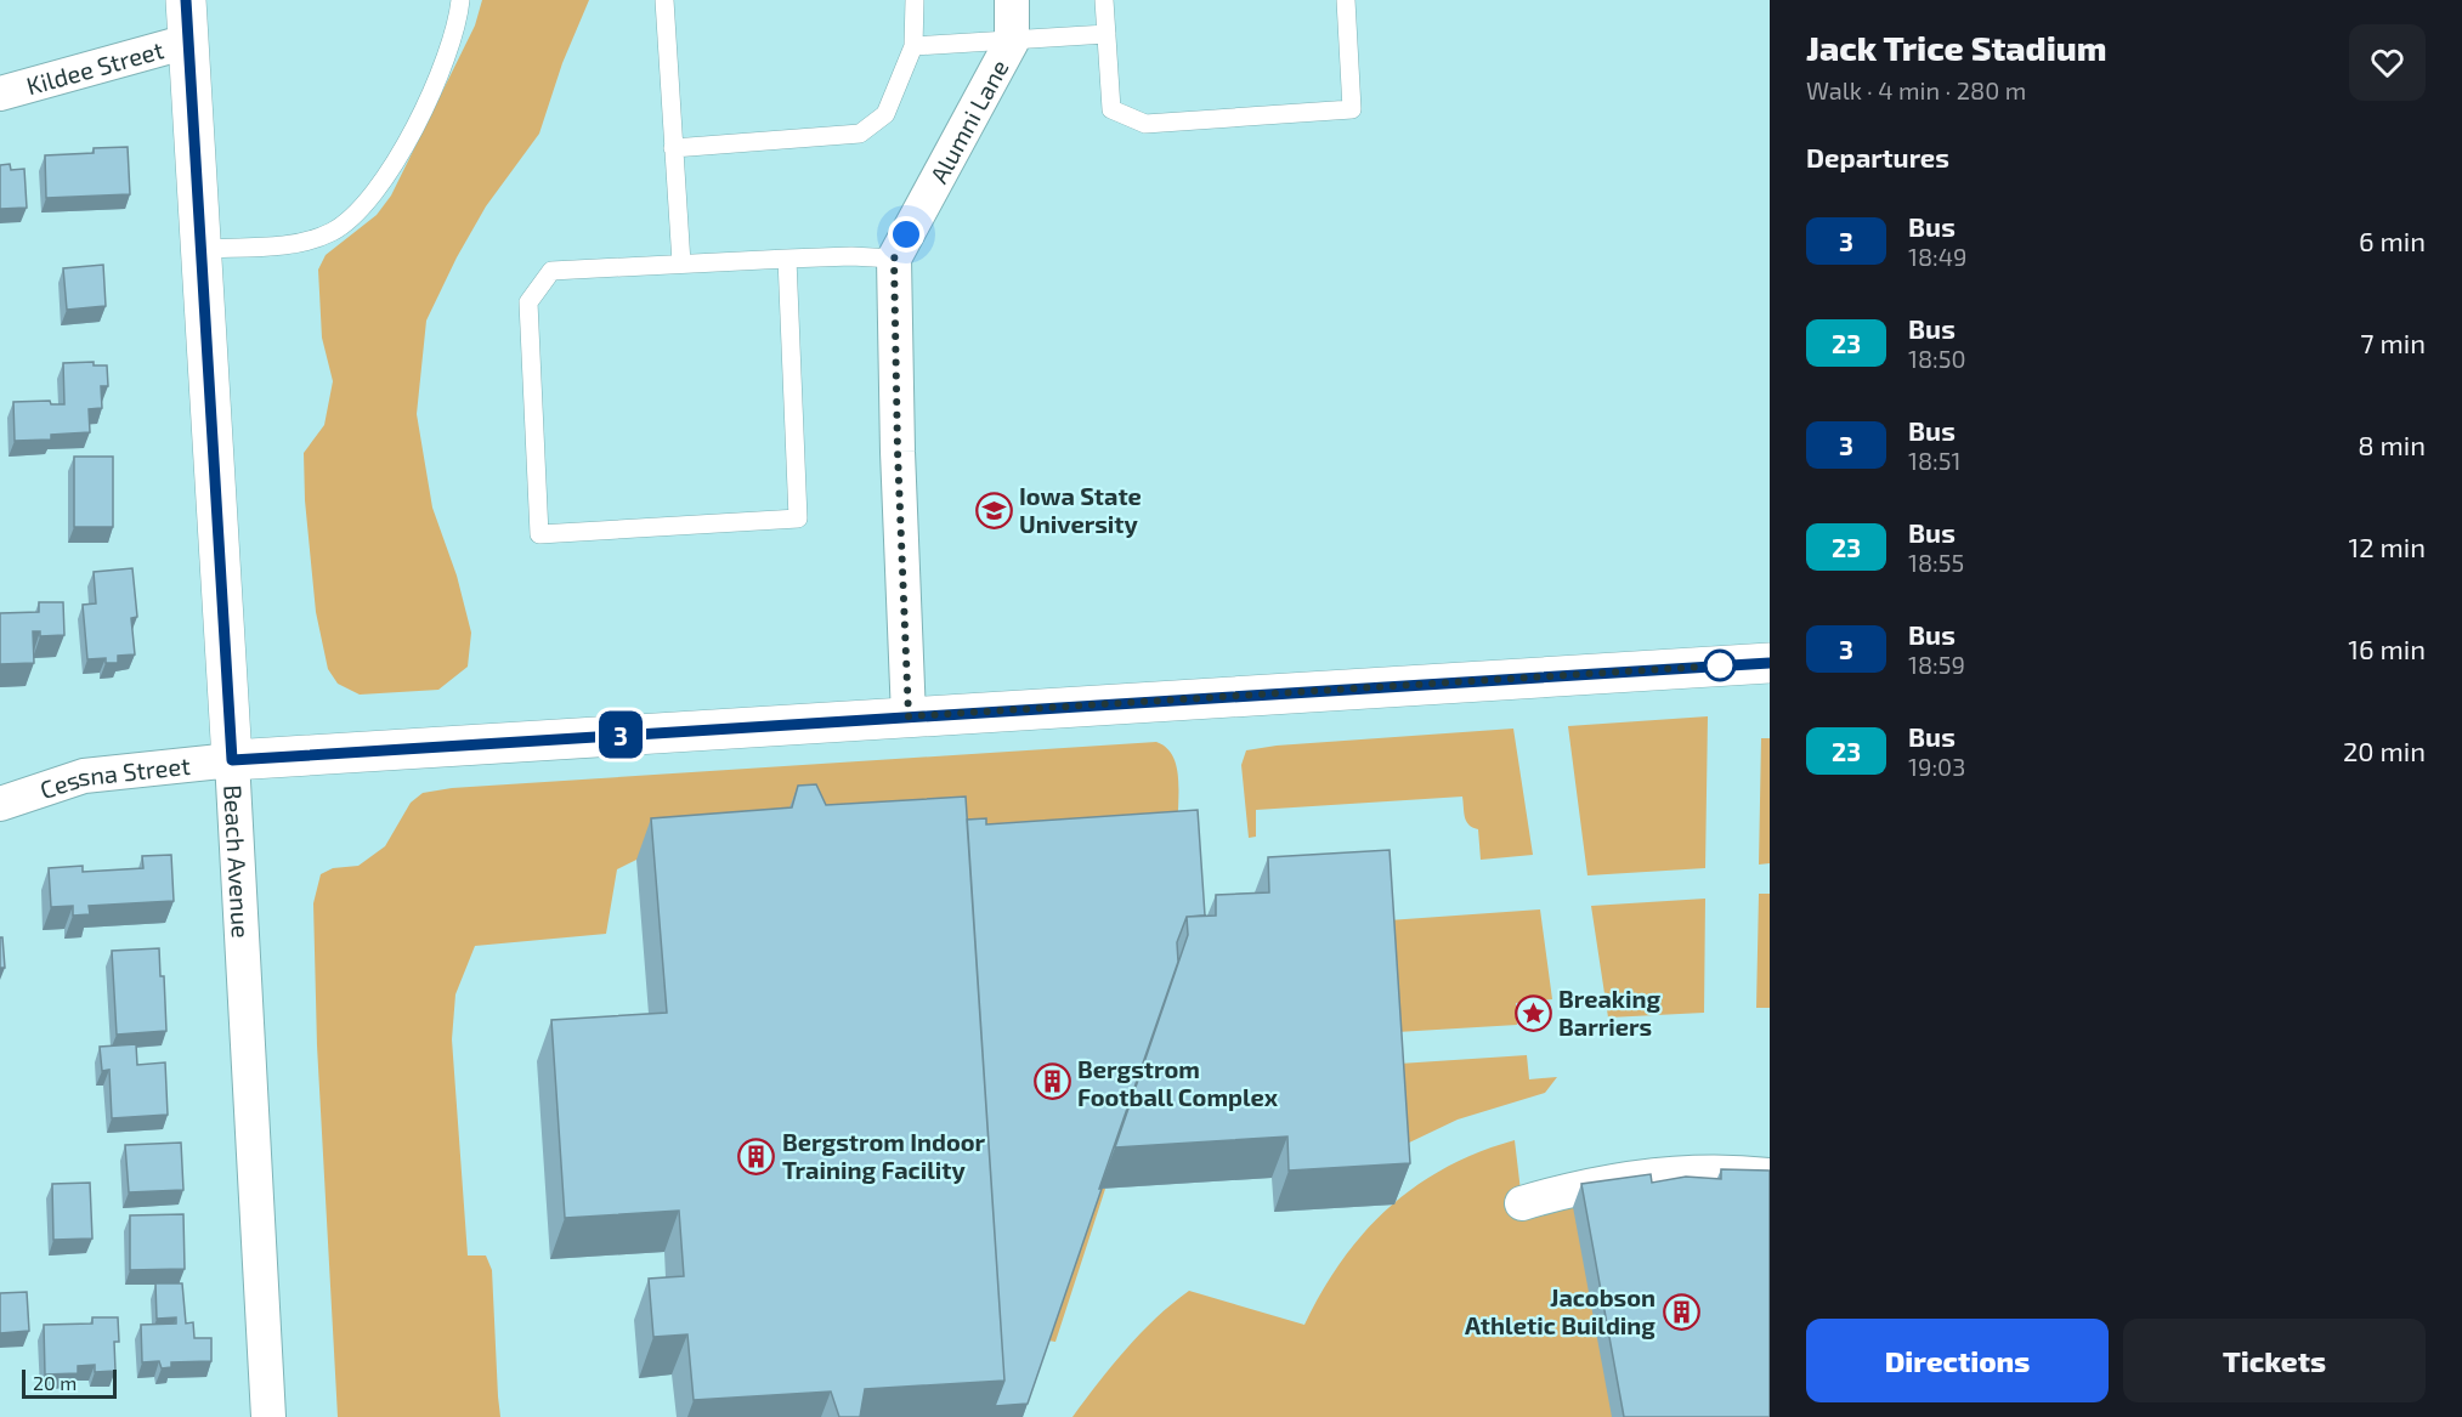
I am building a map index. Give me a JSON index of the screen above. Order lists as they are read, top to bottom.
{
  "streets": {
    "street": [
      "Kildee Street",
      "Alumni Lane",
      "Cessna Street",
      "Beach Avenue"
    ]
  },
  "crossings": [
    ["Kildee Street", "Beach Avenue"],
    ["Cessna Street", "Beach Avenue"]
  ],
  "places": {
    "school or university": ["Iowa State University"],
    "place": ["Breaking Barriers"],
    "building": ["Bergstrom Football Complex", "Bergstrom Indoor Training Facility", "Jacobson Athletic Building"]
  },
  "lines": ["bus line 3"],
  "scale_bar": "20 m",
  "page": {
    "on_map": "3",
    "heading": [
      ["Jack Trice Stadium", "Walk · 4 min · 280 m"],
      "Departures"
    ],
    "list": [
      {
        "mark": "3",
        "name": "Bus",
        "note": "18:49",
        "value": "6 min"
      },
      {
        "mark": "23",
        "name": "Bus",
        "note": "18:50",
        "value": "7 min"
      },
      {
        "mark": "3",
        "name": "Bus",
        "note": "18:51",
        "value": "8 min"
      },
      {
        "mark": "23",
        "name": "Bus",
        "note": "18:55",
        "value": "12 min"
      },
      {
        "mark": "3",
        "name": "Bus",
        "note": "18:59",
        "value": "16 min"
      },
      {
        "mark": "23",
        "name": "Bus",
        "note": "19:03",
        "value": "20 min"
      }
    ],
    "buttons": ["Directions", "Tickets"],
    "scale": "20 m"
  }
}
